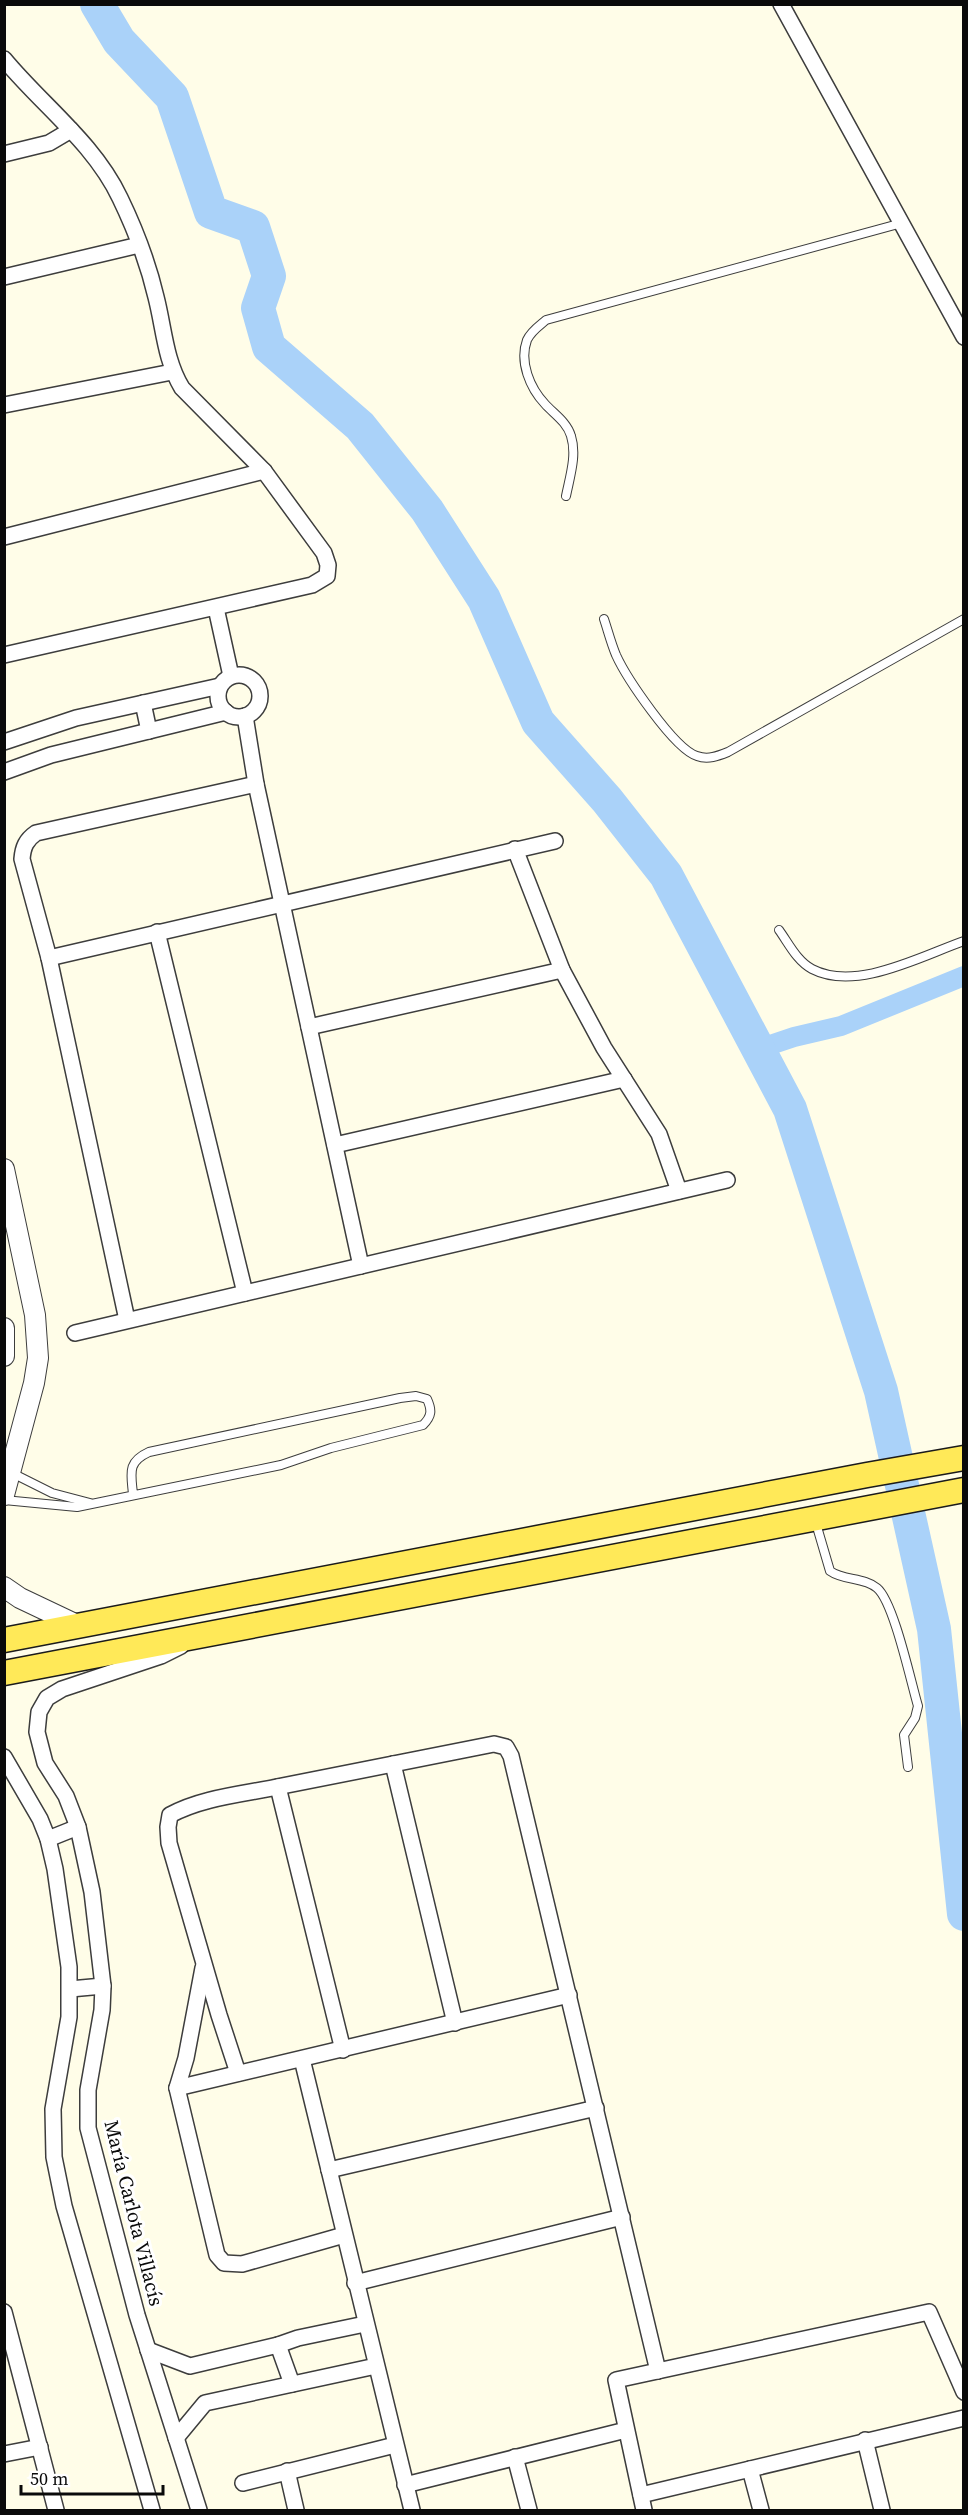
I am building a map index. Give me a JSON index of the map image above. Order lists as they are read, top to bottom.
{
  "streets": {
    "street": ["María Carlota Villacís"]
  },
  "scale_bar": "50 m"
}
